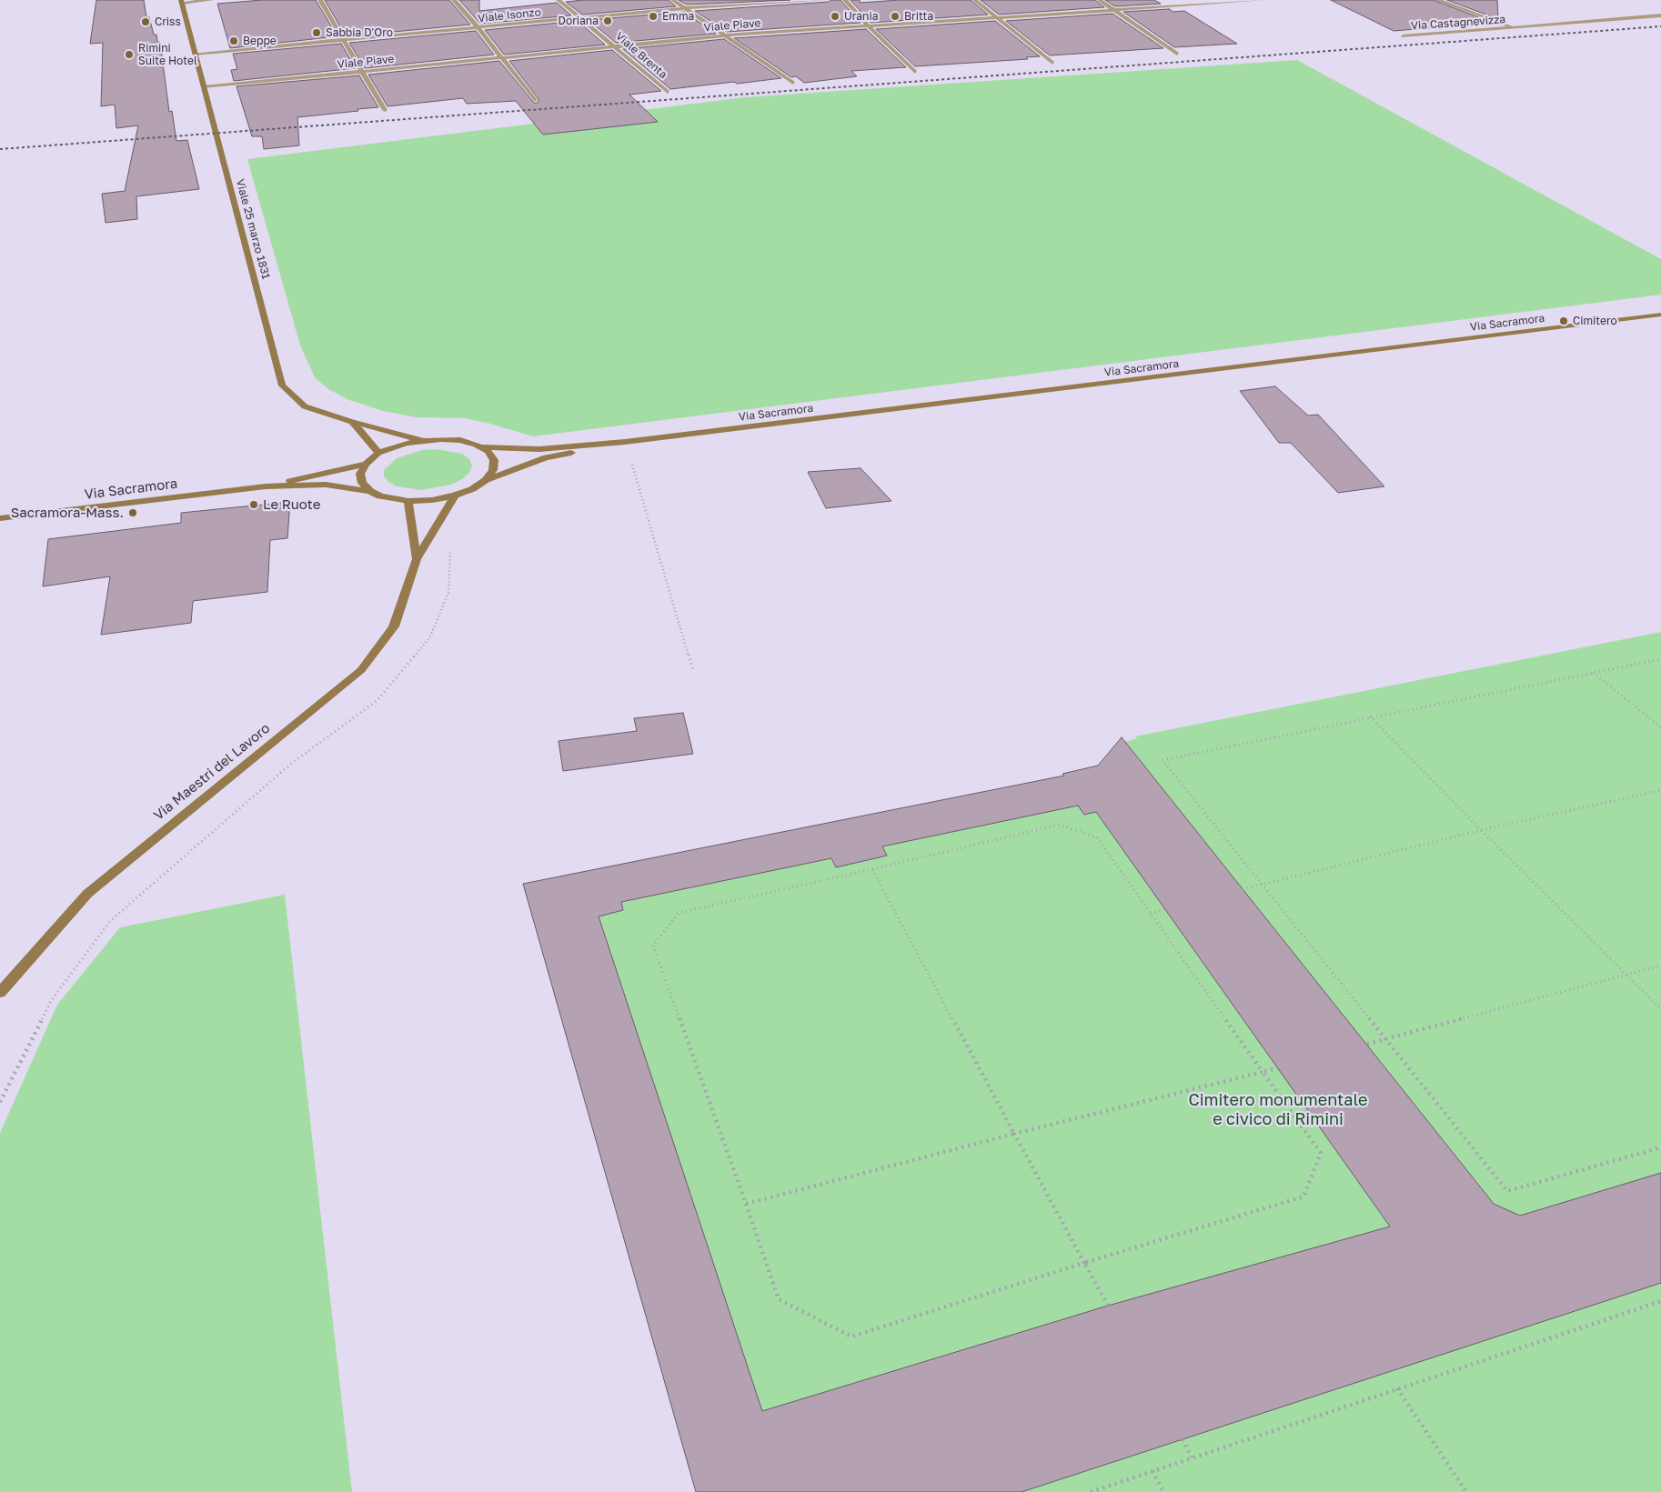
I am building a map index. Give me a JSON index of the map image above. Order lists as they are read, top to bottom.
{
  "streets": {
    "street": [
      "Viale Isonzo",
      "Via Castagnevizza",
      "Viale Piave",
      "Viale Brenta",
      "Viale 25 marzo 1831",
      "Via Sacramora",
      "Via Maestri del Lavoro"
    ]
  },
  "crossings": [
    ["Viale Isonzo", "Viale Brenta"],
    ["Viale Isonzo", "Viale 25 marzo 1831"],
    ["Viale Piave", "Viale Brenta"],
    ["Viale Piave", "Viale 25 marzo 1831"],
    ["Viale 25 marzo 1831", "Via Sacramora"],
    ["Via Sacramora", "Via Maestri del Lavoro"]
  ],
  "parks": ["Cimitero monumentale e civico di Rimini"],
  "places": [
    "Emma",
    "Urania",
    "Britta",
    "Doriana",
    "Criss",
    "Sabbia D'Oro",
    "Beppe",
    "Rimini Suite Hotel",
    "Cimitero",
    "Le Ruote",
    "Sacramora-Mass."
  ]
}
